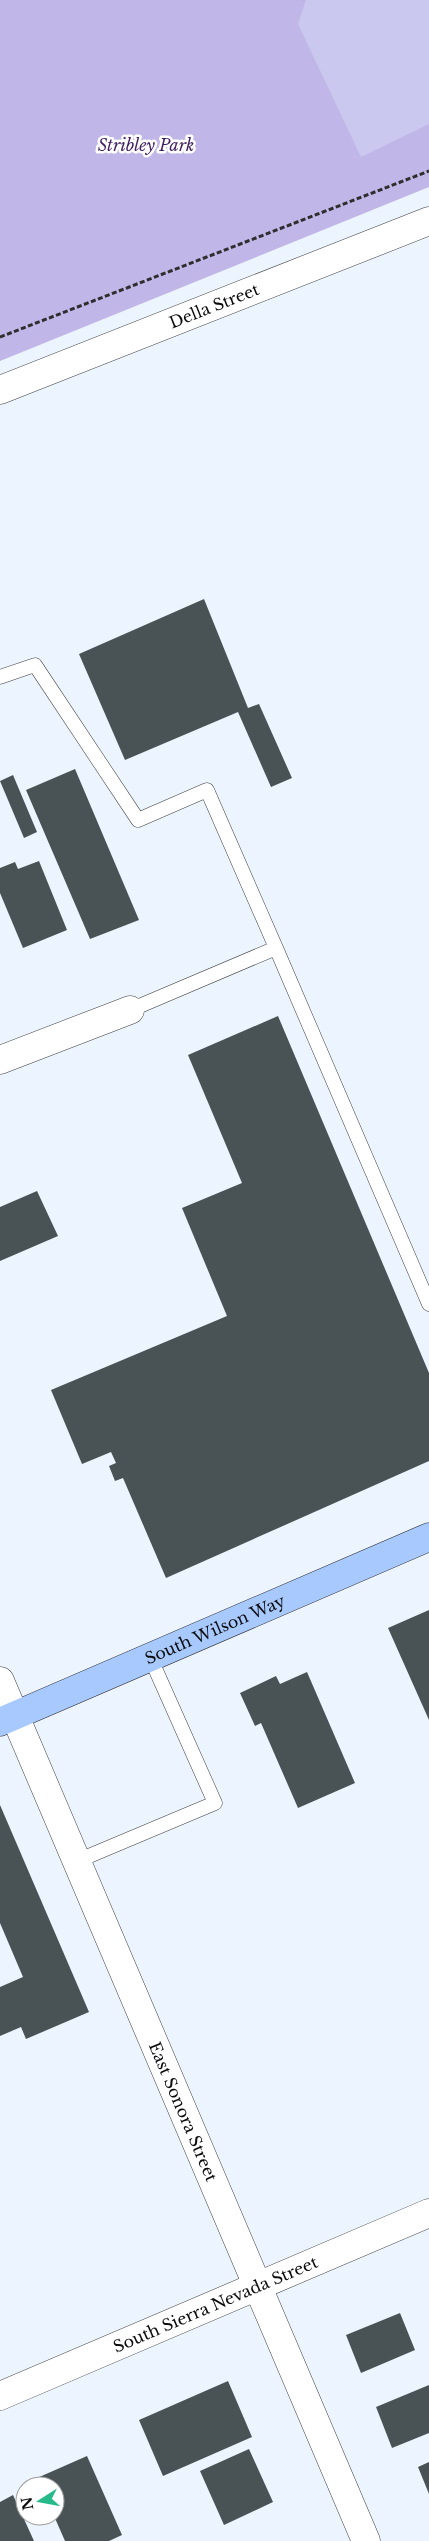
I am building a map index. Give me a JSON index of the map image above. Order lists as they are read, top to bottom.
{
  "streets": {
    "main road": ["South Wilson Way"],
    "street": ["Della Street", "East Sonora Street", "South Sierra Nevada Street"]
  },
  "crossings": [
    ["South Wilson Way", "East Sonora Street"],
    ["East Sonora Street", "South Sierra Nevada Street"]
  ],
  "parks": ["Stribley Park"],
  "north": "left"
}
